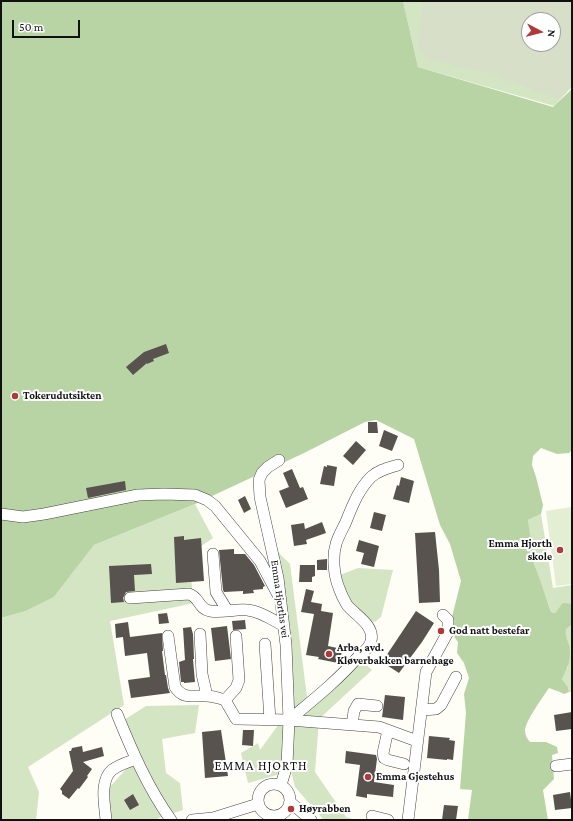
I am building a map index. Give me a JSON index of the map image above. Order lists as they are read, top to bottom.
{
  "streets": {
    "street": ["Emma Hjorths vei"]
  },
  "districts": ["EMMA HJORTH"],
  "places": [
    "Tokerudutsikten",
    "Emma Hjorth skole",
    "God natt bestefar",
    "Arba, avd. Kløverbakken barnehage",
    "Emma Gjestehus",
    "Høyrabben"
  ],
  "scale_bar": "50 m",
  "north": "right"
}
